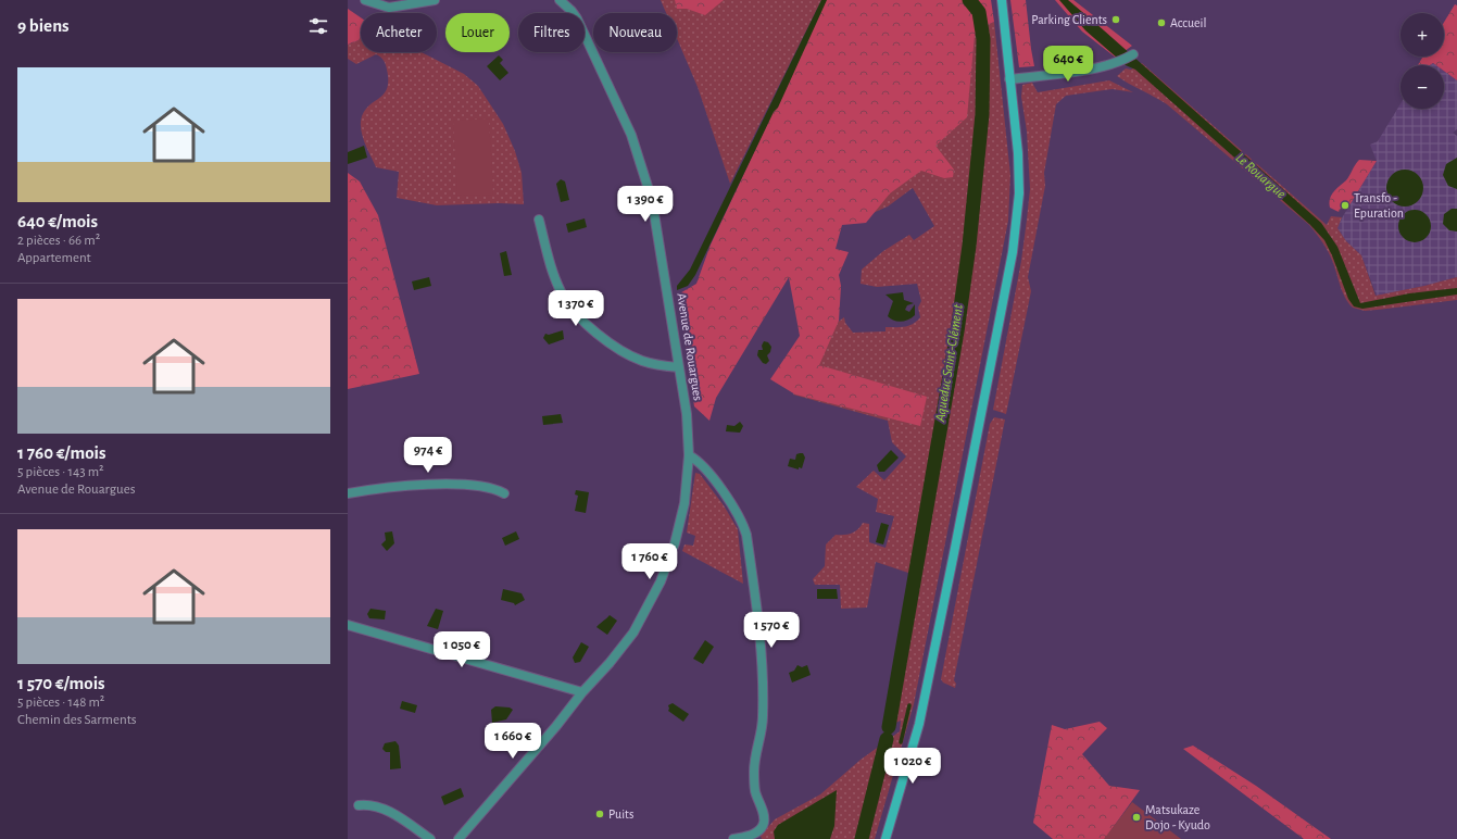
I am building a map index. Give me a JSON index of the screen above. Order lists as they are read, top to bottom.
{
  "streets": {
    "street": ["Avenue de Rouargues"]
  },
  "water": ["Le Rouargue", "Aqueduc Saint-Clément"],
  "places": [
    "Parking Clients",
    "Accueil",
    "Transfo - Epuration",
    "Puits",
    "Matsukaze Dojo - Kyudo"
  ],
  "page": {
    "heading": "9 biens",
    "map_buttons": ["+", "−"],
    "chip": [
      "Acheter",
      "Louer",
      "Filtres",
      "Nouveau"
    ],
    "price": [
      "640 €",
      "1 390 €",
      "1 370 €",
      "974 €",
      "1 760 €",
      "1 570 €",
      "1 050 €",
      "1 660 €",
      "1 020 €"
    ],
    "list": [
      {
        "name": "640 €/mois",
        "note": "2 pièces · 66 m² · Appartement"
      },
      {
        "name": "1 760 €/mois",
        "note": "5 pièces · 143 m² · Avenue de Rouargues"
      },
      {
        "name": "1 570 €/mois",
        "note": "5 pièces · 148 m² · Chemin des Sarments"
      }
    ]
  }
}
